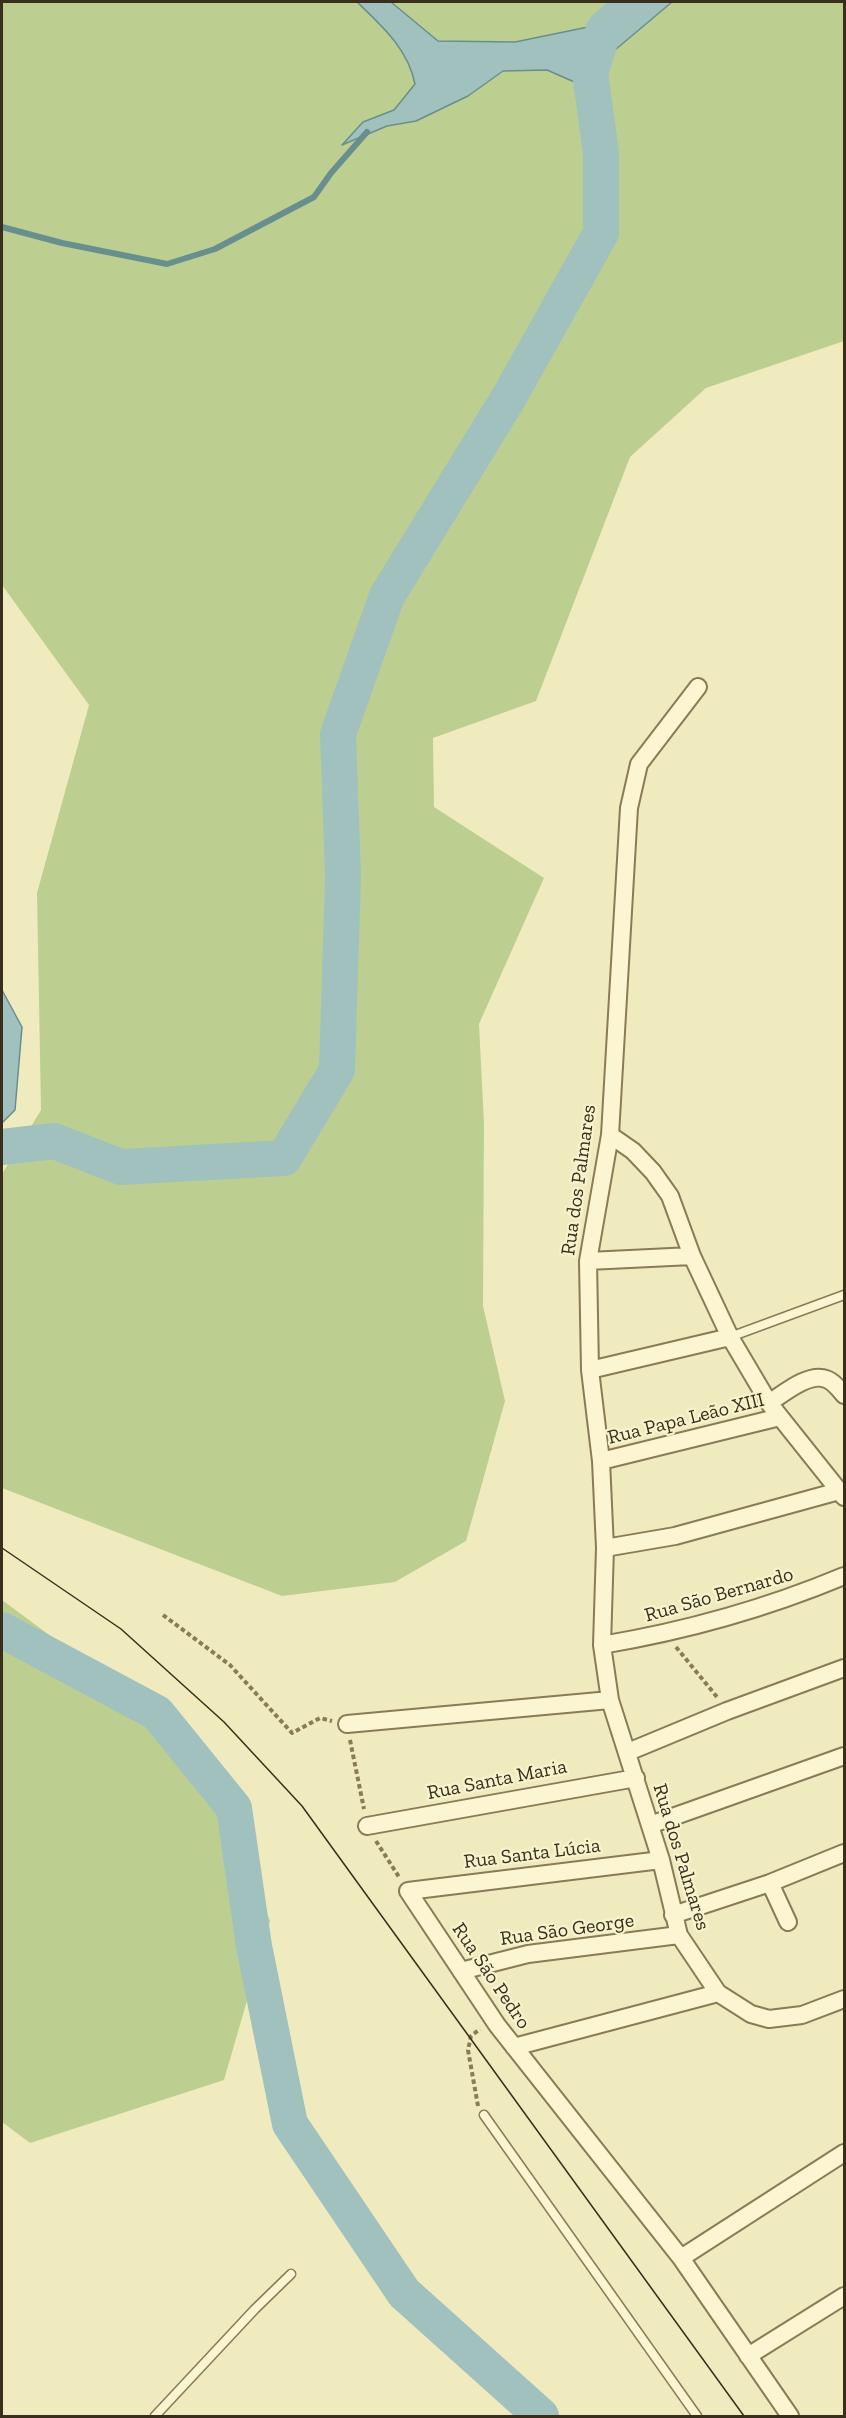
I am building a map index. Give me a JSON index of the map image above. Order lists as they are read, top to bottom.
{
  "streets": {
    "street": [
      "Rua dos Palmares",
      "Rua Papa Leão XIII",
      "Rua São Bernardo",
      "Rua Santa Maria",
      "Rua Santa Lúcia",
      "Rua São George",
      "Rua São Pedro"
    ]
  },
  "crossings": [
    ["Rua dos Palmares", "Rua Papa Leão XIII"],
    ["Rua dos Palmares", "Rua São Bernardo"],
    ["Rua dos Palmares", "Rua Santa Maria"],
    ["Rua dos Palmares", "Rua Santa Lúcia"],
    ["Rua dos Palmares", "Rua São George"],
    ["Rua Santa Lúcia", "Rua São Pedro"],
    ["Rua São George", "Rua São Pedro"]
  ]
}
